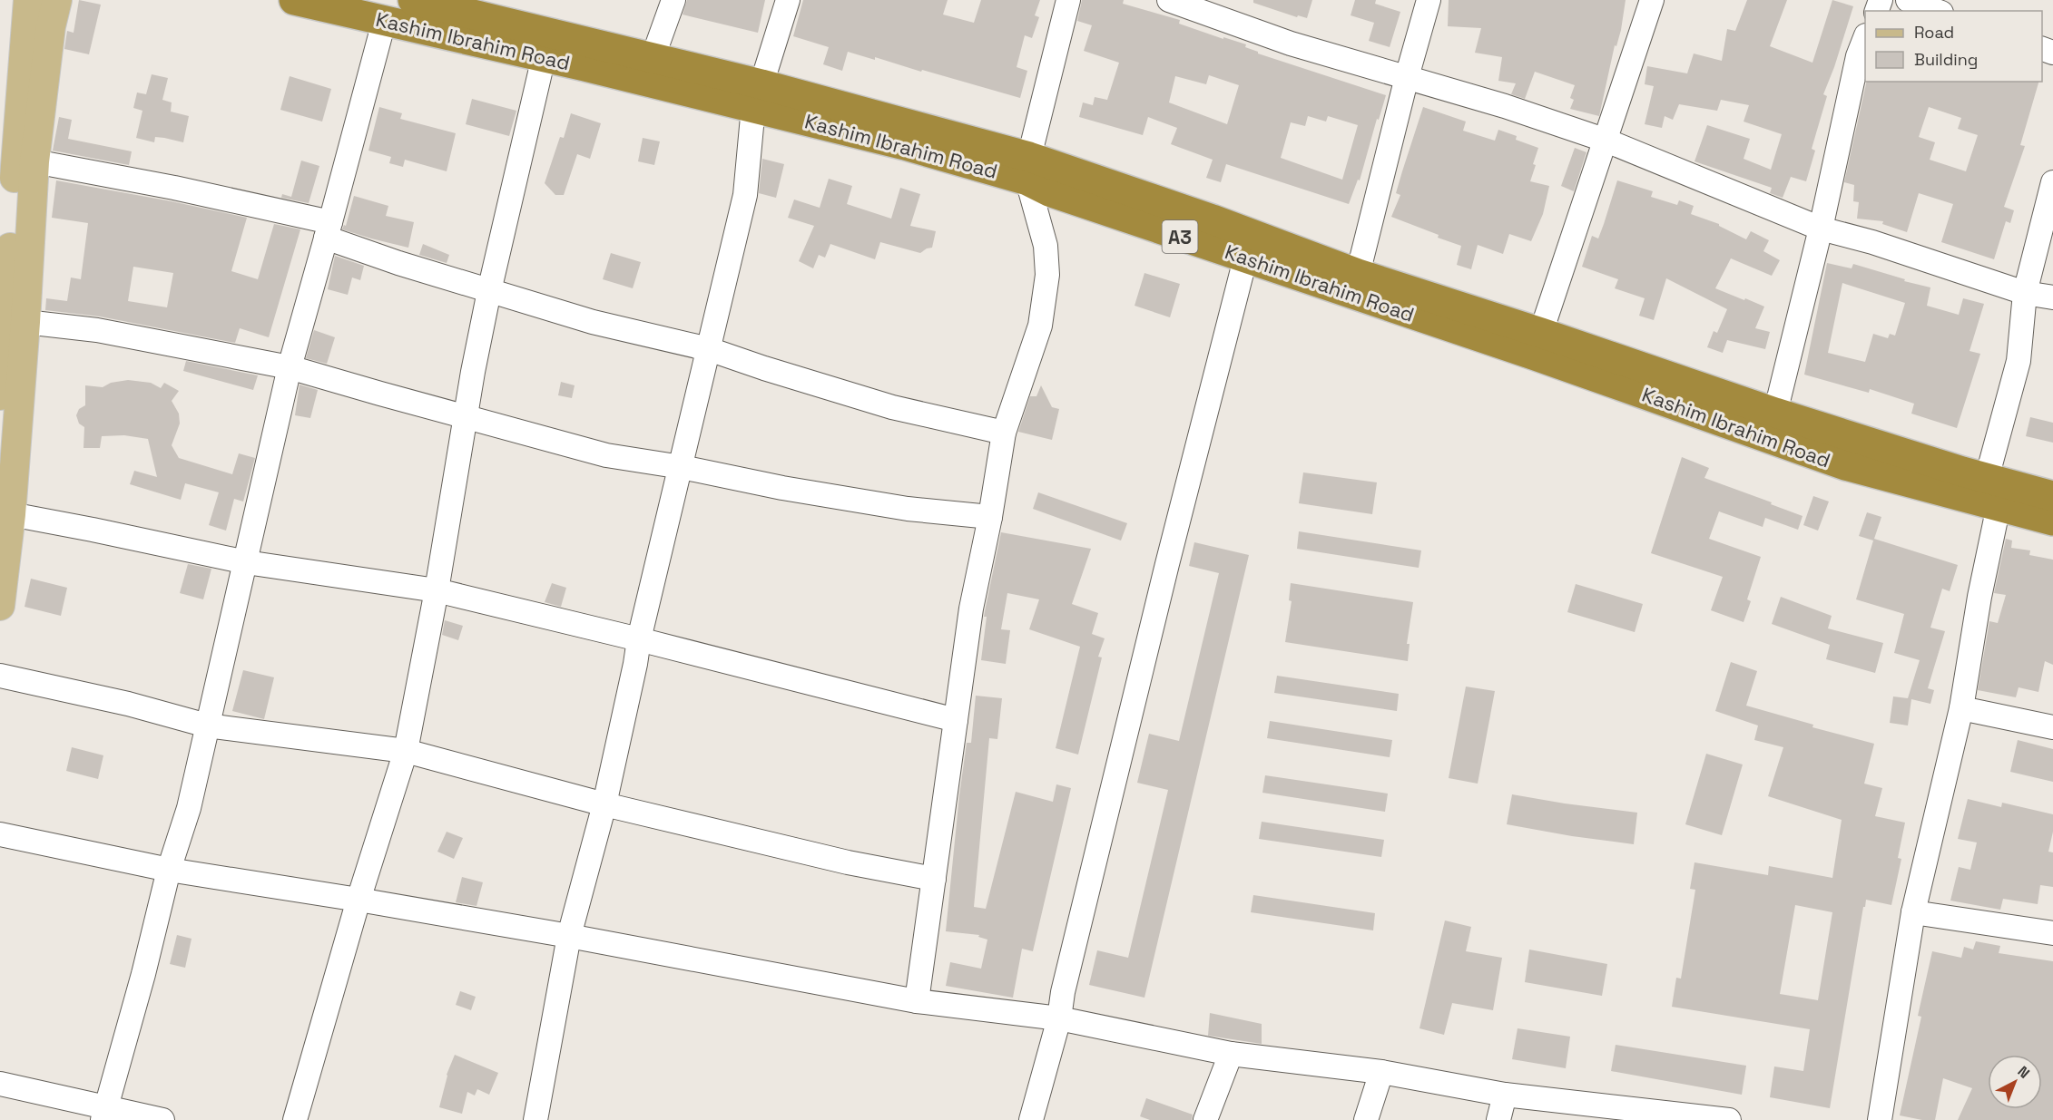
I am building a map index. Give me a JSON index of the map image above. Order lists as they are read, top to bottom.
{
  "streets": {
    "highway": ["Kashim Ibrahim Road", "A3"]
  },
  "legend": ["Road", "Building"],
  "north": "top right"
}
